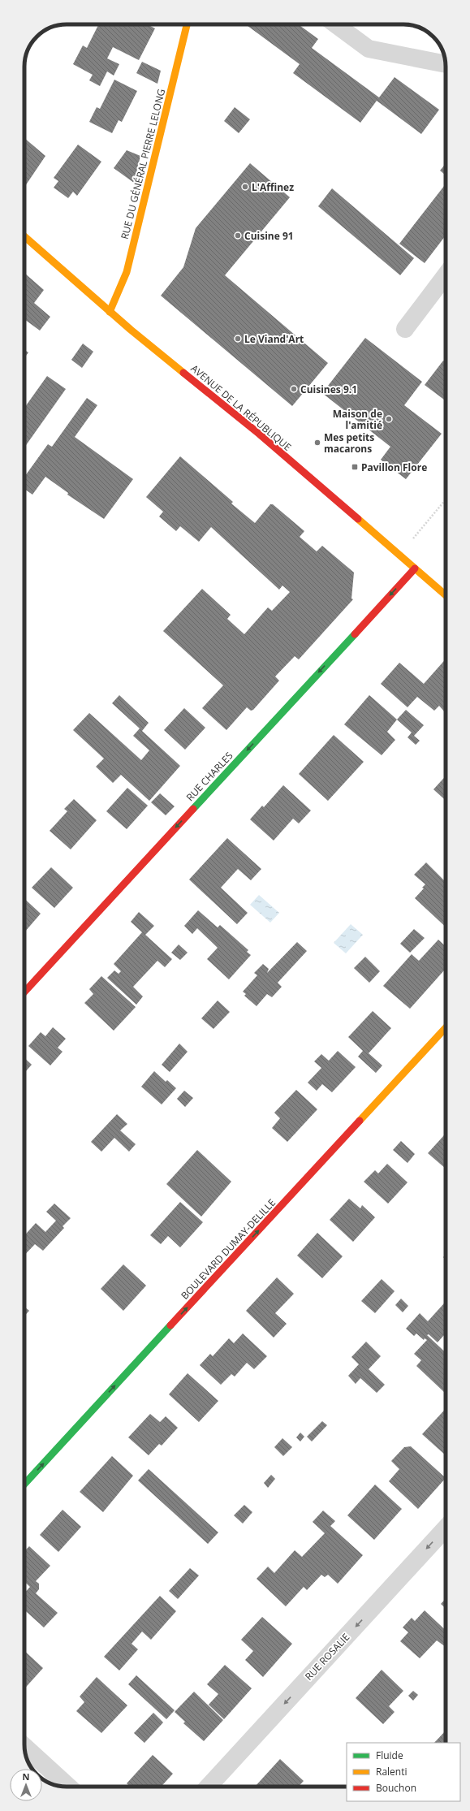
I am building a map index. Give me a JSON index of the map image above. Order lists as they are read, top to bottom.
{
  "streets": {
    "street": [
      "RUE DU GÉNÉRAL PIERRE LELONG",
      "AVENUE DE LA RÉPUBLIQUE",
      "RUE CHARLES",
      "BOULEVARD DUMAY-DELILLE",
      "RUE ROSALIE"
    ]
  },
  "crossings": [
    ["RUE DU GÉNÉRAL PIERRE LELONG", "AVENUE DE LA RÉPUBLIQUE"],
    ["AVENUE DE LA RÉPUBLIQUE", "RUE CHARLES"]
  ],
  "one_way": ["RUE CHARLES", "BOULEVARD DUMAY-DELILLE", "RUE ROSALIE"],
  "places": {
    "other": [
      "L'Affinez",
      "Cuisine 91",
      "Le Viand'Art",
      "Cuisines 9.1",
      "Maison de l'amitié",
      "Mes petits macarons"
    ],
    "transit": ["Pavillon Flore"]
  },
  "legend": ["Fluide", "Ralenti", "Bouchon"],
  "north": "top"
}
